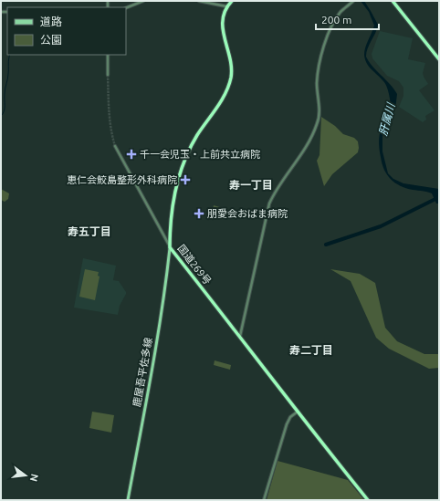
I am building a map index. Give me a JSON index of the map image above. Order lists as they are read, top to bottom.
{
  "streets": {
    "highway": ["国道269号"],
    "main road": ["鹿屋吾平佐多線"]
  },
  "crossings": [
    ["国道269号", "鹿屋吾平佐多線"]
  ],
  "districts": ["寿一丁目", "寿五丁目", "寿二丁目"],
  "water": ["肝属川"],
  "places": {
    "health": ["千一会児玉・上前共立病院", "恵仁会鮫島整形外科病院", "朋愛会おばま病院"]
  },
  "legend": ["道路", "公園"],
  "scale_bar": "200 m",
  "north": "right"
}
